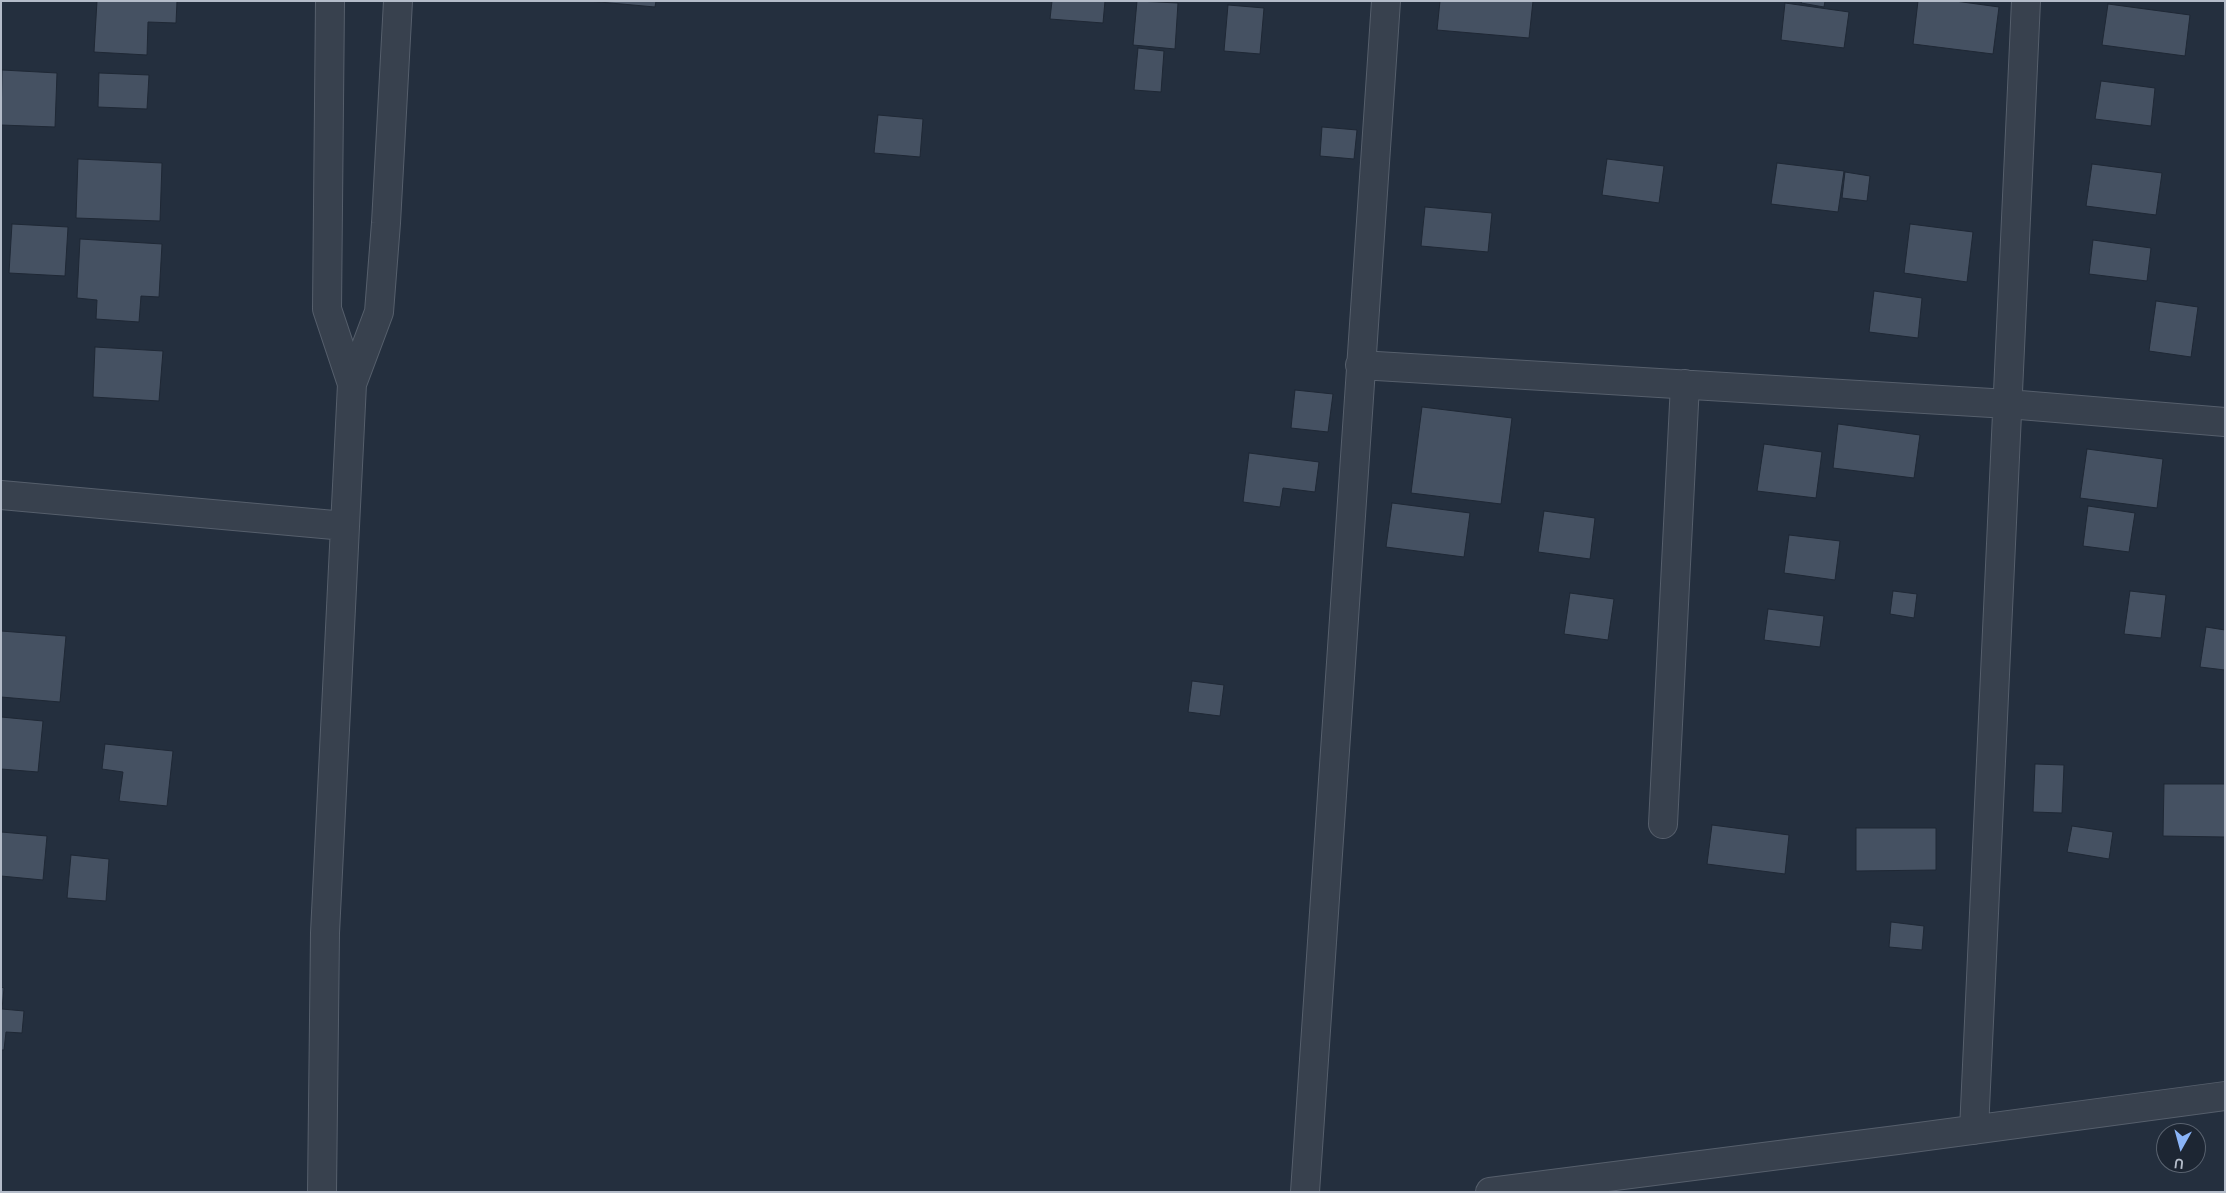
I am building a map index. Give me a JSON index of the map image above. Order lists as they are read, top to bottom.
{
  "north": "bottom"
}
